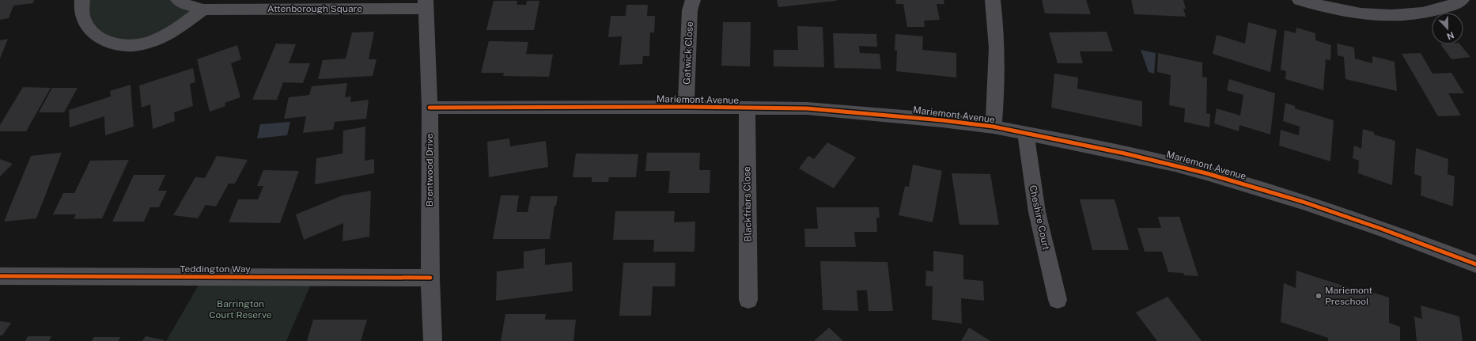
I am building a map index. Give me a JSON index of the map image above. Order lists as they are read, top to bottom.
{
  "streets": {
    "street": [
      "Attenborough Square",
      "Gatwick Close",
      "Mariemont Avenue",
      "Brentwood Drive",
      "Blackfriars Close",
      "Cheshire Court",
      "Teddington Way"
    ]
  },
  "crossings": [
    ["Attenborough Square", "Brentwood Drive"],
    ["Gatwick Close", "Mariemont Avenue"],
    ["Mariemont Avenue", "Brentwood Drive"],
    ["Mariemont Avenue", "Blackfriars Close"],
    ["Mariemont Avenue", "Cheshire Court"],
    ["Brentwood Drive", "Teddington Way"]
  ],
  "parks": ["Barrington Court Reserve"],
  "places": ["Mariemont Preschool"],
  "north": "bottom"
}
